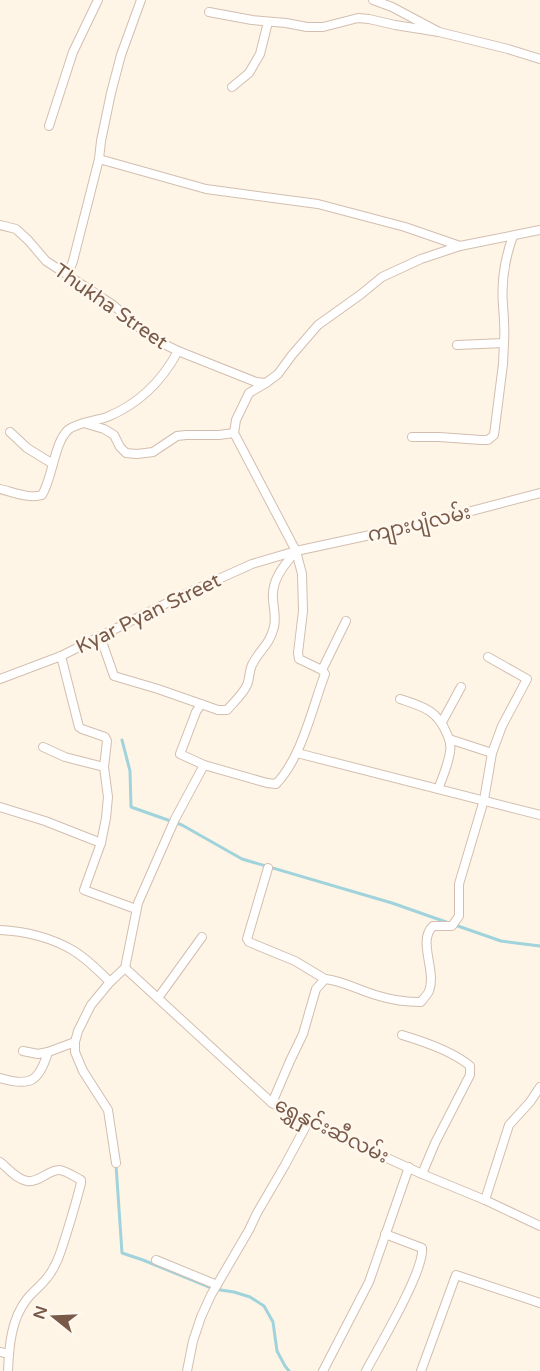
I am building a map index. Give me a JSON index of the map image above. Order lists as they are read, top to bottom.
{
  "streets": {
    "street": [
      "Thukha Street",
      "ကျားပျံလမ်း",
      "Kyar Pyan Street",
      "ရွှေနှင်းဆီလမ်း"
    ]
  },
  "crossings": [
    ["ကျားပျံလမ်း", "Kyar Pyan Street"]
  ],
  "north": "left"
}
